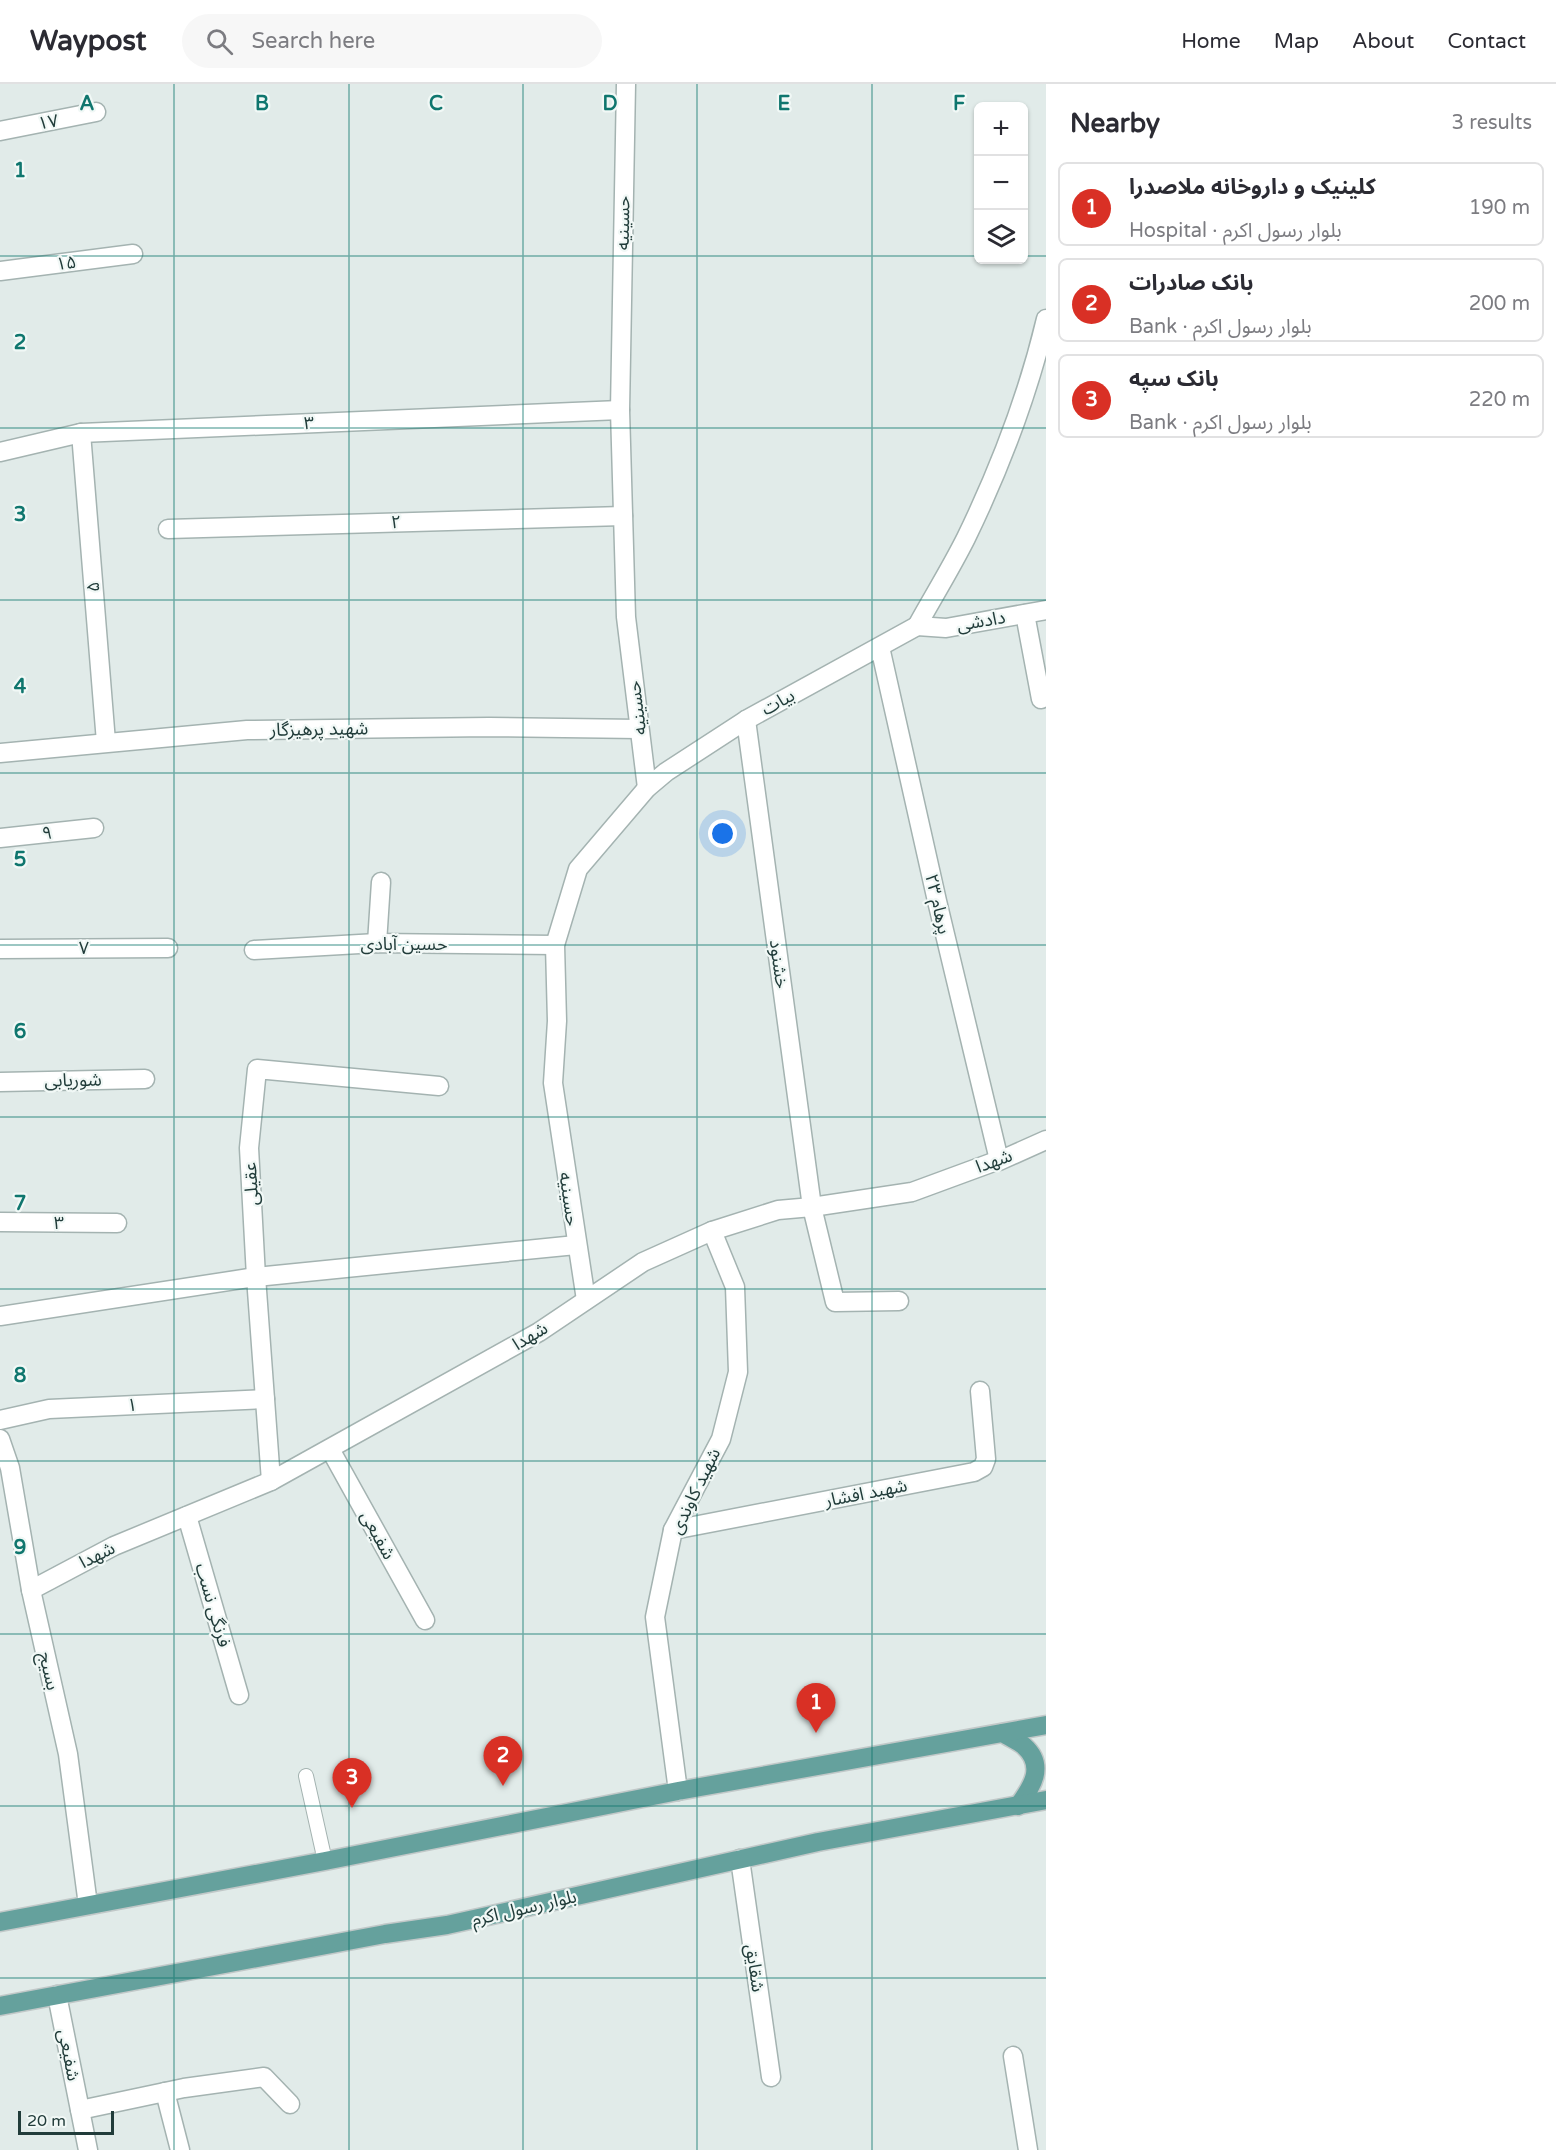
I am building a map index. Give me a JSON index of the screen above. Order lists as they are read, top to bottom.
{
  "streets": {
    "main road": ["بلوار رسول اکرم"],
    "street": [
      "۱۷",
      "حسینیه",
      "۱۵",
      "۳",
      "۲",
      "۵",
      "دادشی",
      "بیات",
      "شهید پرهیزگار",
      "۹",
      "پرهام ۲۳",
      "حسین آبادی",
      "۷",
      "خشنود",
      "شوریابی",
      "شهدا",
      "عقیلی",
      "۱",
      "شهید کاوندی",
      "شهید افشار",
      "شفیعی",
      "فرنگی نسب",
      "بسیج",
      "شقایق"
    ]
  },
  "crossings": [
    ["حسینیه", "۳"],
    ["حسینیه", "۲"],
    ["حسینیه", "بیات"],
    ["حسینیه", "شهید پرهیزگار"],
    ["حسینیه", "حسین آبادی"],
    ["حسینیه", "شهدا"],
    ["۳", "۵"],
    ["۵", "شهید پرهیزگار"],
    ["دادشی", "بیات"],
    ["بیات", "پرهام ۲۳"],
    ["بیات", "خشنود"],
    ["پرهام ۲۳", "شهدا"],
    ["خشنود", "شهدا"],
    ["شهدا", "عقیلی"],
    ["شهدا", "شهید کاوندی"],
    ["شهدا", "شفیعی"],
    ["شهدا", "فرنگی نسب"],
    ["شهدا", "بسیج"],
    ["عقیلی", "۱"],
    ["شهید کاوندی", "شهید افشار"],
    ["شفیعی", "بلوار رسول اکرم"],
    ["بلوار رسول اکرم", "شقایق"]
  ],
  "scale_bar": "20 m",
  "page": {
    "header": "Waypost",
    "search": "Search here",
    "nav": [
      "Home",
      "Map",
      "About",
      "Contact"
    ],
    "heading": ["Nearby", "3 results"],
    "map_buttons": ["+", "−"],
    "list": [
      {
        "mark": "1",
        "name": "کلینیک و داروخانه ملاصدرا",
        "note": "Hospital · بلوار رسول اکرم",
        "value": "190 m"
      },
      {
        "mark": "2",
        "name": "بانک صادرات",
        "note": "Bank · بلوار رسول اکرم",
        "value": "200 m"
      },
      {
        "mark": "3",
        "name": "بانک سپه",
        "note": "Bank · بلوار رسول اکرم",
        "value": "220 m"
      }
    ],
    "pins": ["1", "2", "3"],
    "scale": "20 m"
  },
  "grid": {
    "columns": [
      "A",
      "B",
      "C",
      "D",
      "E",
      "F"
    ],
    "rows": [
      "1",
      "2",
      "3",
      "4",
      "5",
      "6",
      "7",
      "8",
      "9"
    ]
  }
}
